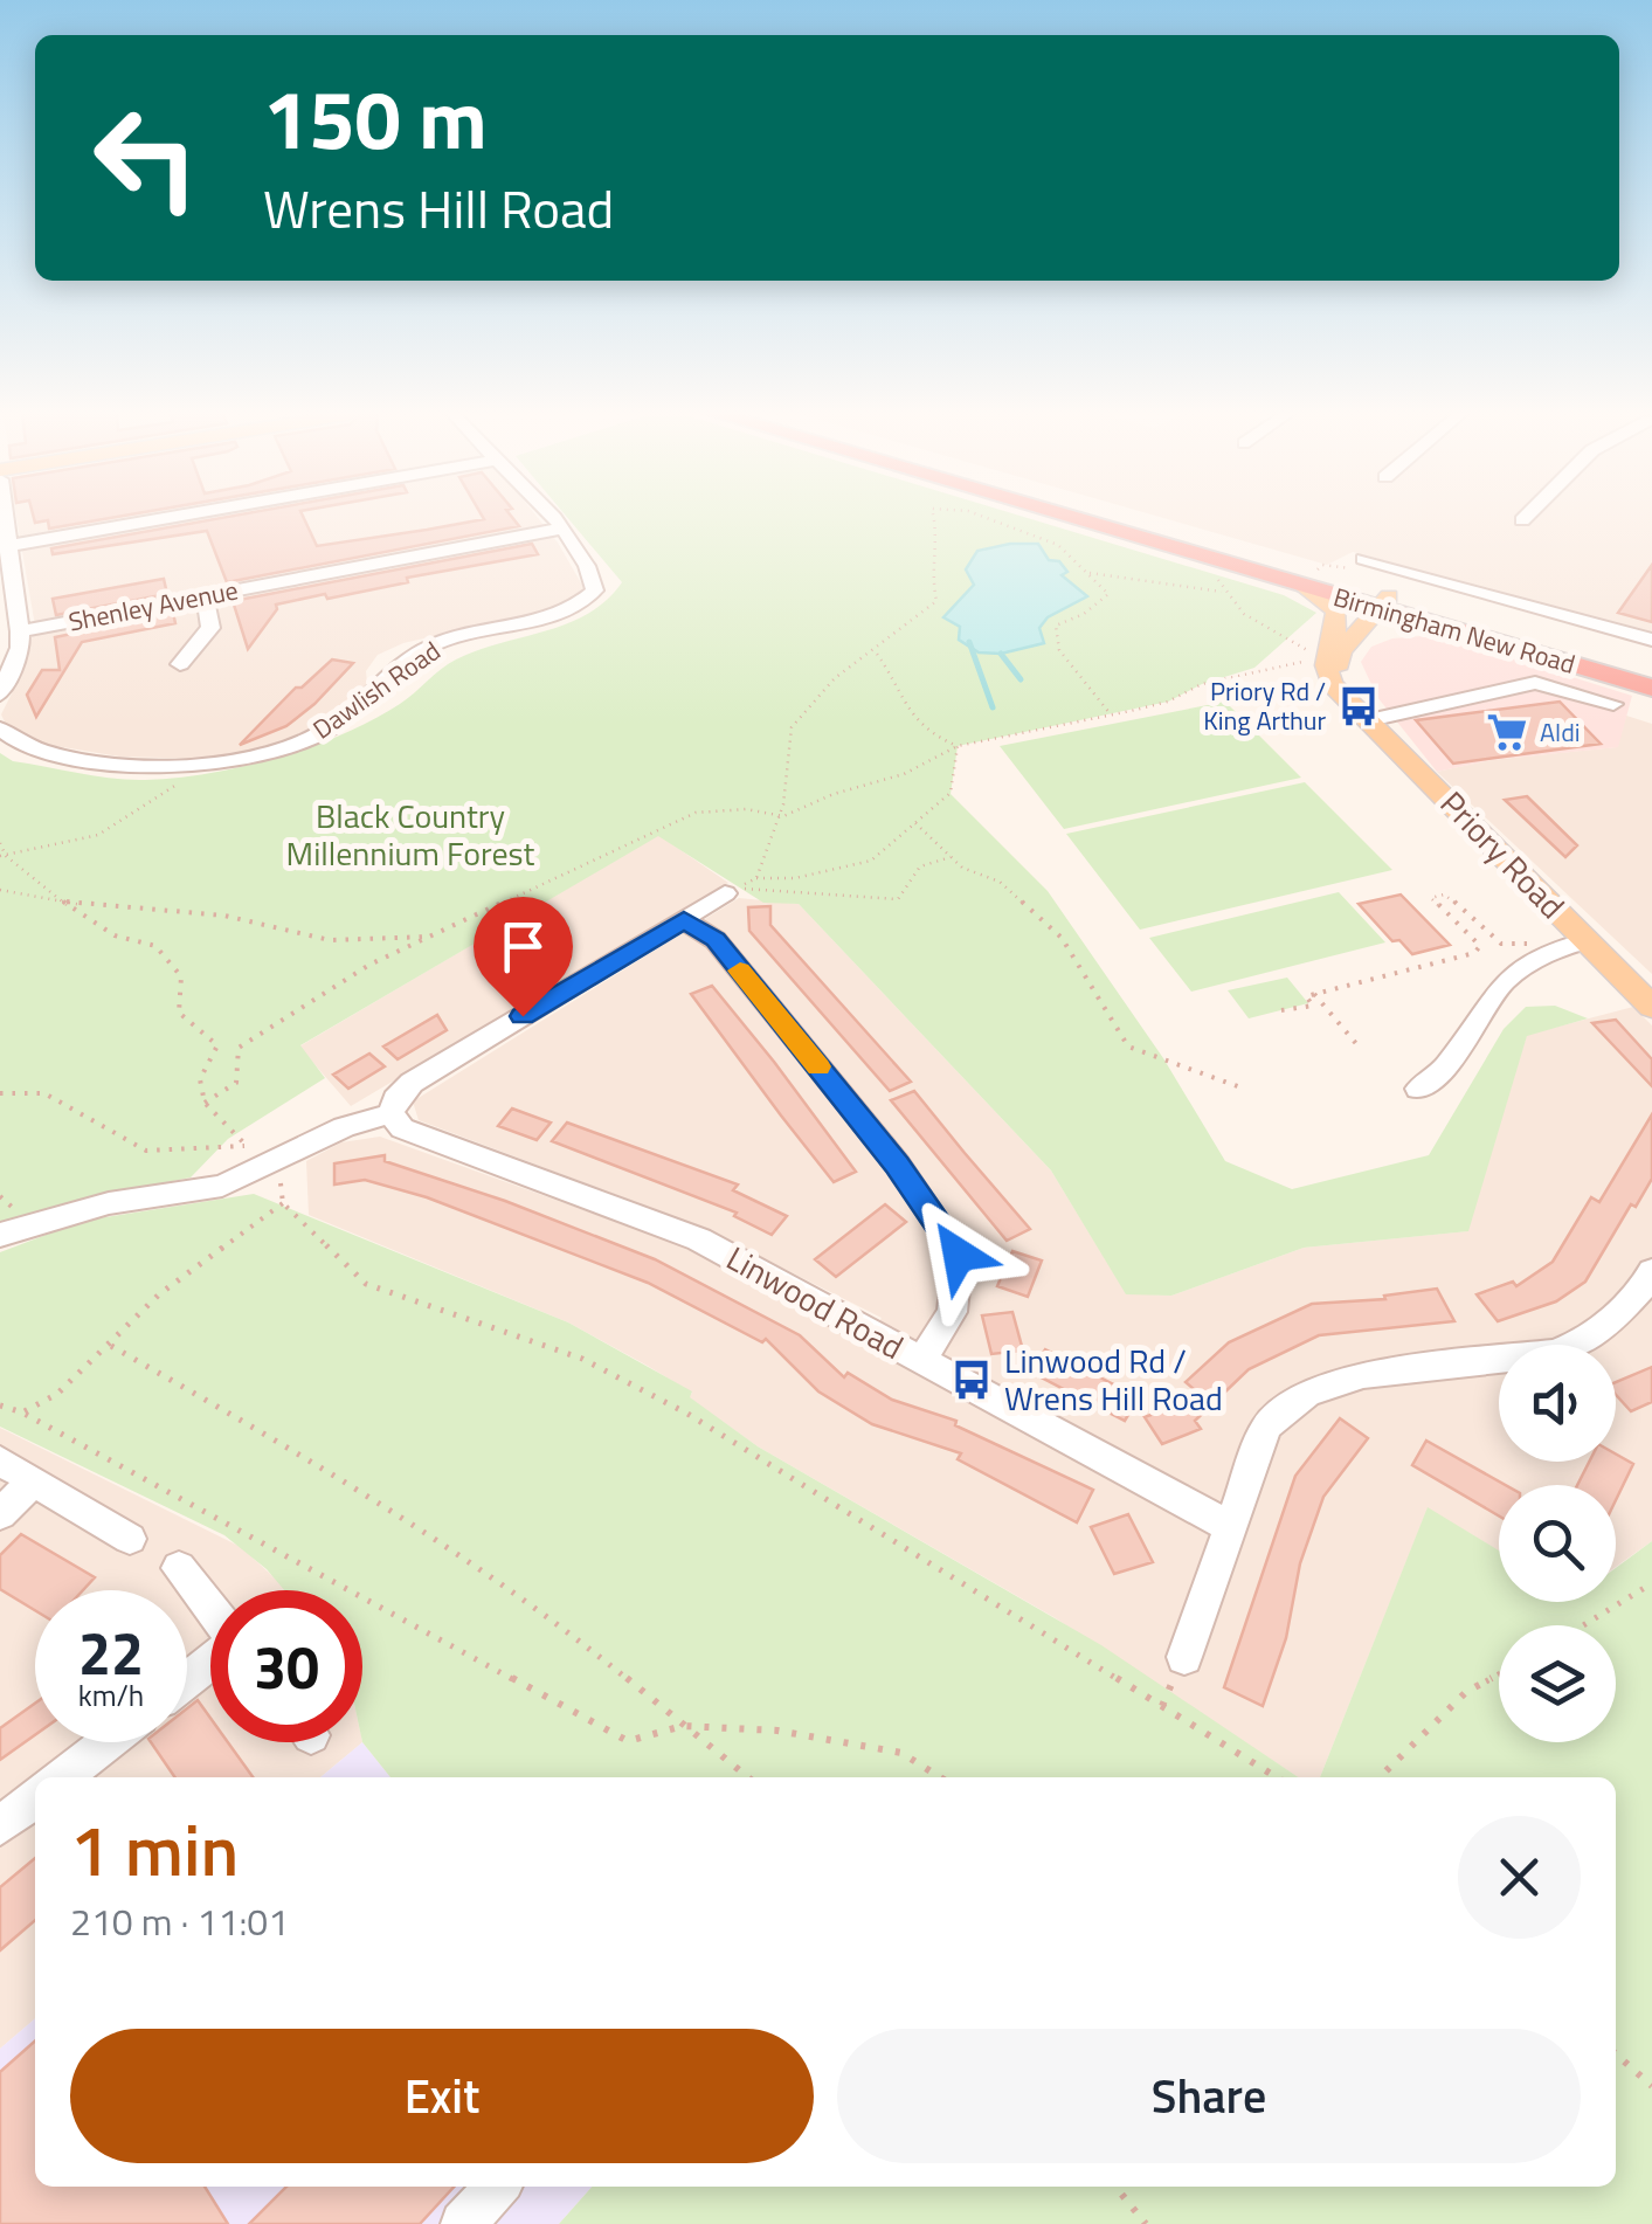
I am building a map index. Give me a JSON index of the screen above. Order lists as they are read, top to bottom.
{
  "streets": {
    "highway": ["Birmingham New Road"],
    "main road": ["Priory Road"],
    "street": ["Shenley Avenue", "Dawlish Road", "Linwood Road"]
  },
  "crossings": [
    ["Shenley Avenue", "Dawlish Road"],
    ["Birmingham New Road", "Priory Road"]
  ],
  "parks": ["Black Country Millennium Forest"],
  "places": {
    "bus stop": ["Priory Rd / King Arthur", "Linwood Rd / Wrens Hill Road"],
    "supermarket": ["Aldi"]
  },
  "page": {
    "turn": ["150 m", "Wrens Hill Road"],
    "speed": "22 km/h",
    "limit": "30",
    "heading": ["1 min", "210 m · 11:01"],
    "buttons": ["Exit", "Share"]
  }
}
